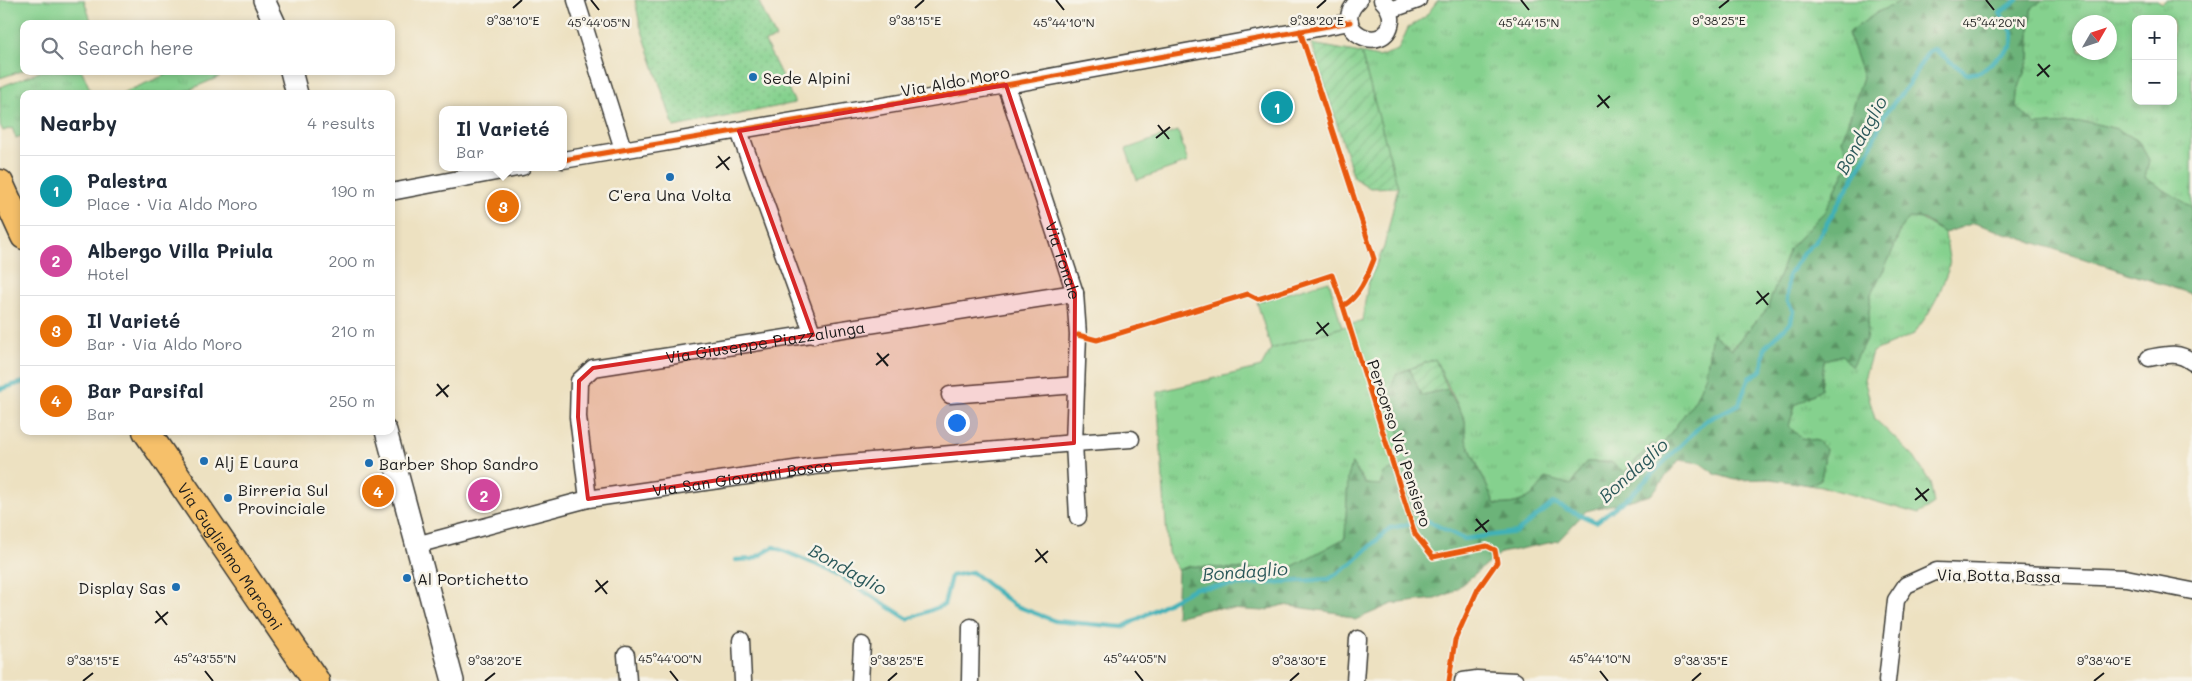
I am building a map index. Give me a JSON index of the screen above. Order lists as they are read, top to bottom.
{
  "streets": {
    "main road": ["Via Guglielmo Marconi"],
    "street": [
      "Via Aldo Moro",
      "Via Tonale",
      "Via Giuseppe Piazzalunga",
      "Via San Giovanni Bosco",
      "Via Botta Bassa"
    ],
    "cycle path": ["Percorso Va' Pensiero"]
  },
  "crossings": [
    ["Via Aldo Moro", "Via Tonale"],
    ["Via Tonale", "Via Giuseppe Piazzalunga"],
    ["Via Tonale", "Via San Giovanni Bosco"],
    ["Via Giuseppe Piazzalunga", "Via San Giovanni Bosco"]
  ],
  "water": ["Bondaglio"],
  "places": [
    "Sede Alpini",
    "C'era Una Volta",
    "Alj E Laura",
    "Barber Shop Sandro",
    "Birreria Sul Provinciale",
    "Al Portichetto",
    "Display Sas"
  ],
  "north": "top right",
  "page": {
    "map_buttons": ["+", "−"],
    "search": "Search here",
    "pins": [
      "1",
      "3",
      "4",
      "2"
    ],
    "heading": ["Nearby", "4 results"],
    "popup": ["Il Varieté", "Bar"],
    "list": [
      {
        "mark": "1",
        "name": "Palestra",
        "note": "Place · Via Aldo Moro",
        "value": "190 m"
      },
      {
        "mark": "2",
        "name": "Albergo Villa Priula",
        "note": "Hotel",
        "value": "200 m"
      },
      {
        "mark": "3",
        "name": "Il Varieté",
        "note": "Bar · Via Aldo Moro",
        "value": "210 m"
      },
      {
        "mark": "4",
        "name": "Bar Parsifal",
        "note": "Bar",
        "value": "250 m"
      }
    ]
  },
  "coordinates": [
    "9°38'15\"E",
    "9°38'10\"E",
    "9°38'20\"E",
    "9°38'25\"E",
    "45°44'05\"N",
    "45°44'10\"N",
    "45°44'15\"N",
    "45°44'20\"N",
    "45°43'55\"N",
    "45°44'00\"N",
    "9°38'30\"E",
    "9°38'35\"E",
    "9°38'40\"E"
  ]
}
